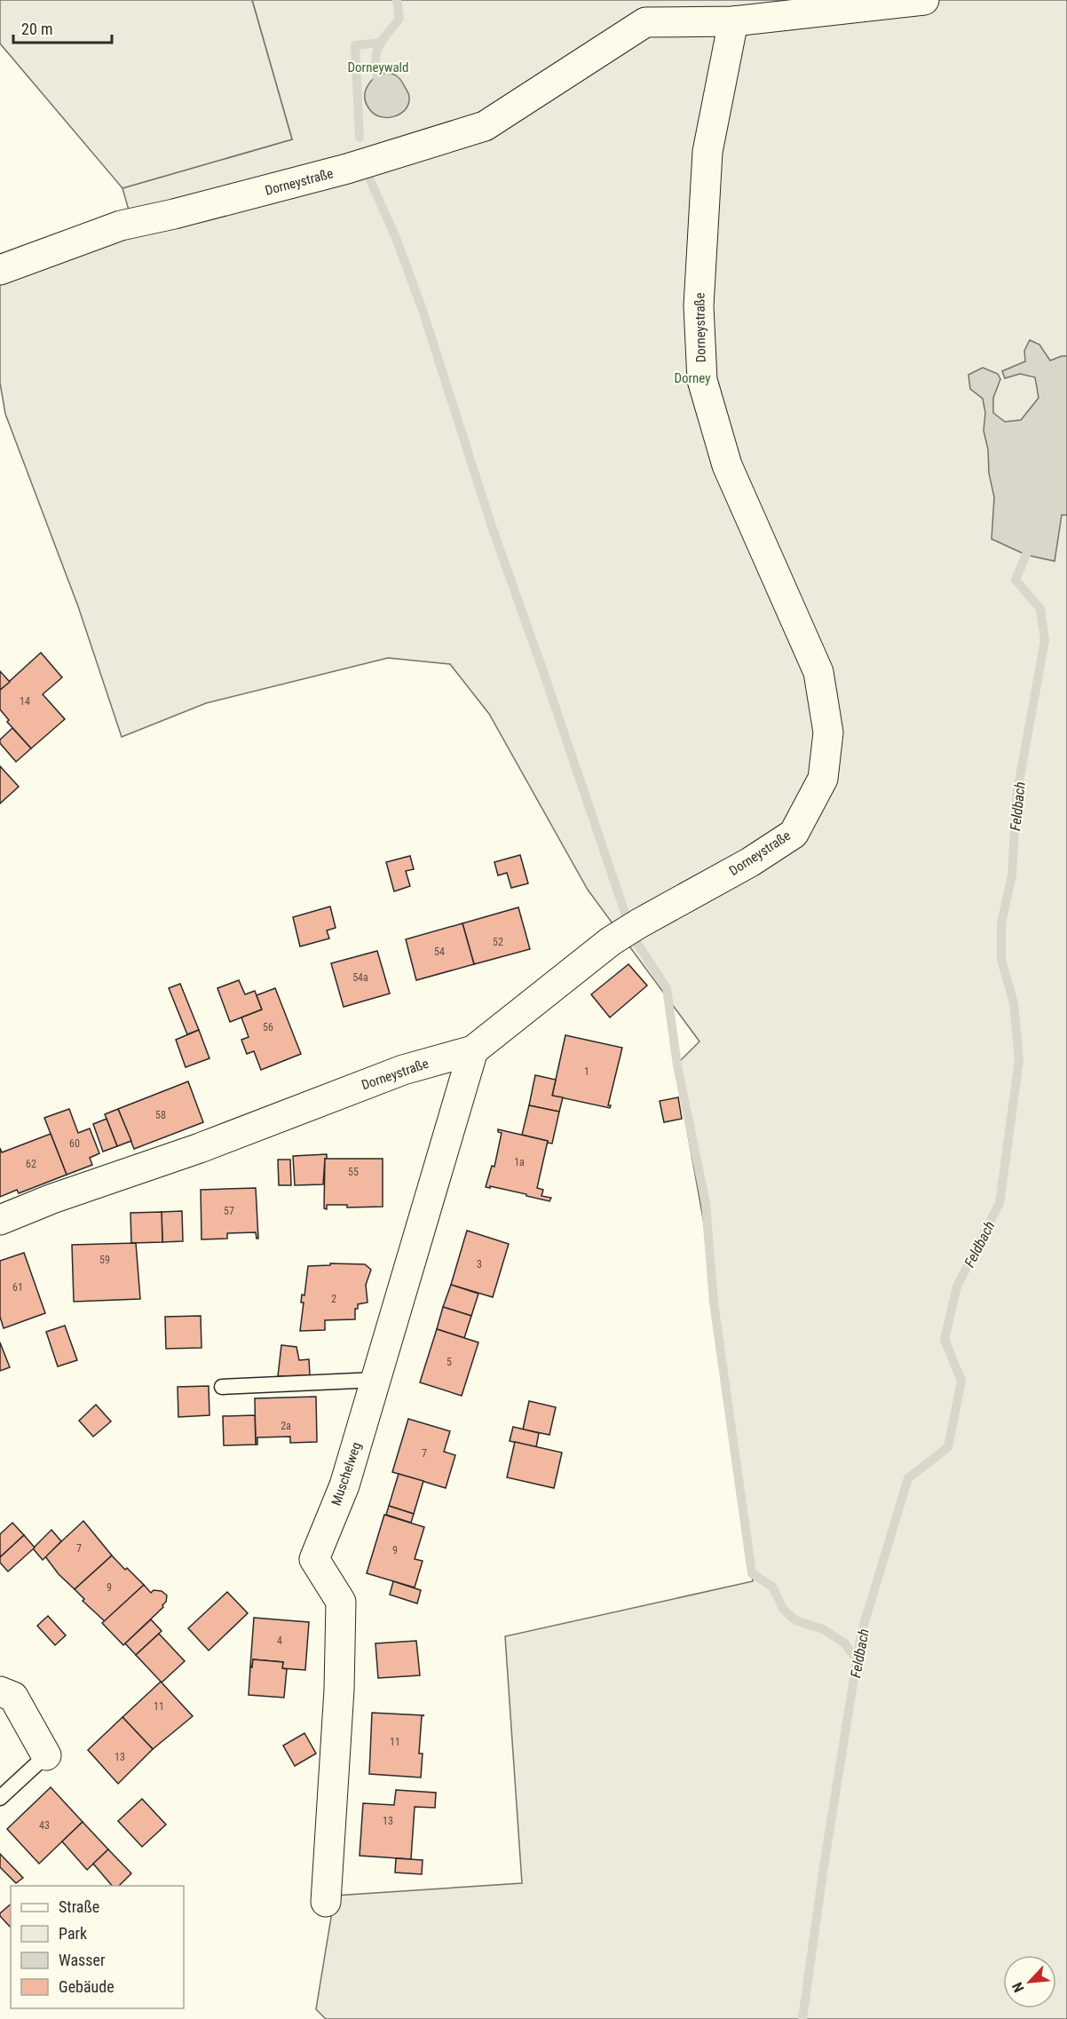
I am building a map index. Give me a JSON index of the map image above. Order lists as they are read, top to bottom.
{
  "streets": {
    "street": ["Dorneystraße", "Muschelweg"]
  },
  "crossings": [
    ["Dorneystraße", "Muschelweg"]
  ],
  "water": ["Feldbach"],
  "parks": ["Dorneywald", "Dorney"],
  "house_numbers": [
    "14",
    "52",
    "54",
    "54a",
    "56",
    "1",
    "58",
    "60",
    "1a",
    "62",
    "55",
    "57",
    "59",
    "3",
    "61",
    "2",
    "5",
    "2a",
    "7",
    "7",
    "9",
    "9",
    "4",
    "11",
    "11",
    "13",
    "13",
    "43"
  ],
  "legend": [
    "Straße",
    "Park",
    "Wasser",
    "Gebäude"
  ],
  "scale_bar": "20 m",
  "north": "bottom left"
}
